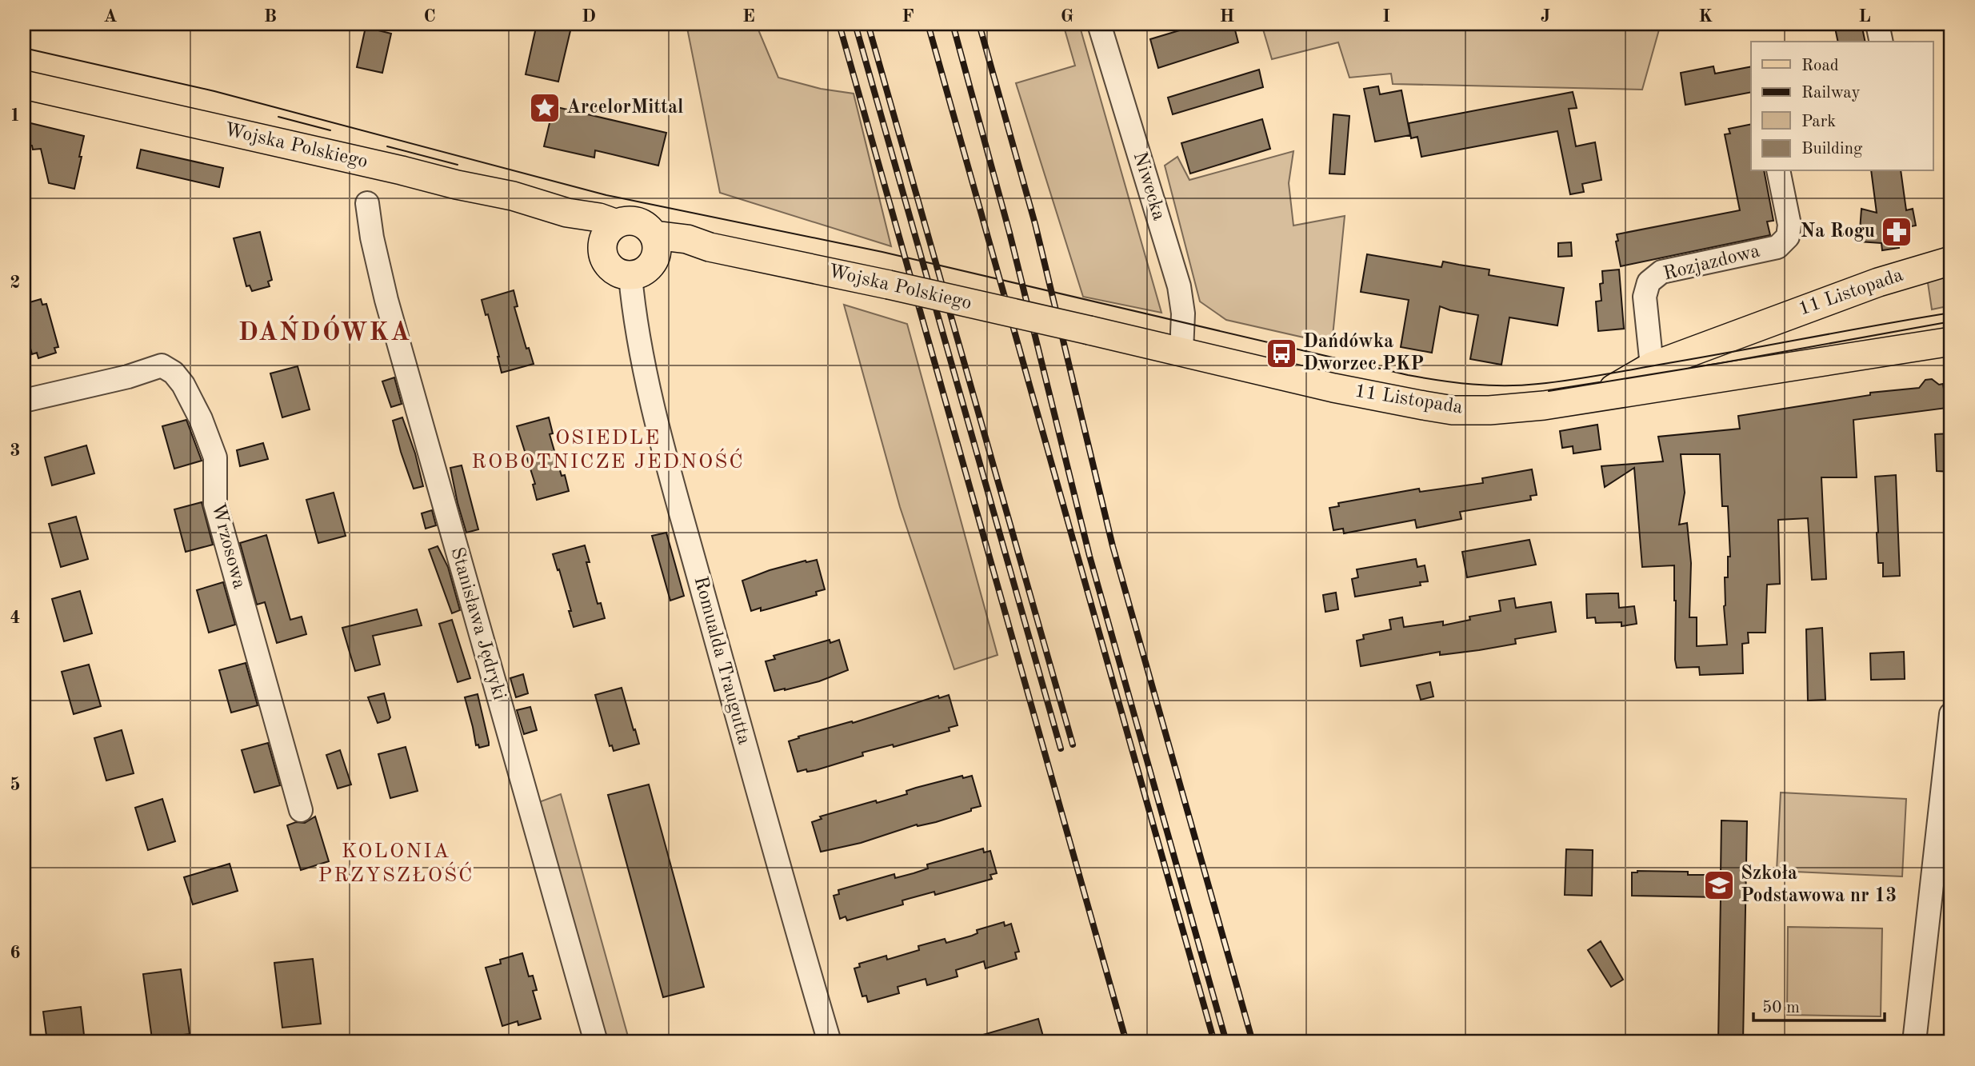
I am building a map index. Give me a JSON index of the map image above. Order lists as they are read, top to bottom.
{
  "streets": {
    "main road": ["Wojska Polskiego", "11 Listopada"],
    "street": [
      "Niwecka",
      "Rozjazdowa",
      "Wrzosowa",
      "Stanisława Jędryki",
      "Romualda Traugutta"
    ]
  },
  "crossings": [
    ["Wojska Polskiego", "11 Listopada"],
    ["Wojska Polskiego", "Romualda Traugutta"],
    ["Niwecka", "11 Listopada"],
    ["Rozjazdowa", "11 Listopada"]
  ],
  "districts": ["DAŃDÓWKA", "OSIEDLE ROBOTNICZE JEDNOŚĆ", "KOLONIA PRZYSZŁOŚĆ"],
  "places": {
    "place": ["ArcelorMittal"],
    "pharmacy": ["Na Rogu"],
    "bus stop": ["Dańdówka Dworzec PKP"],
    "school or university": ["Szkoła Podstawowa nr 13"]
  },
  "legend": [
    "Road",
    "Railway",
    "Park",
    "Building"
  ],
  "scale_bar": "50 m",
  "grid": {
    "columns": [
      "A",
      "B",
      "C",
      "D",
      "E",
      "F",
      "G",
      "H",
      "I",
      "J",
      "K",
      "L"
    ],
    "rows": [
      "1",
      "2",
      "3",
      "4",
      "5",
      "6"
    ]
  }
}
